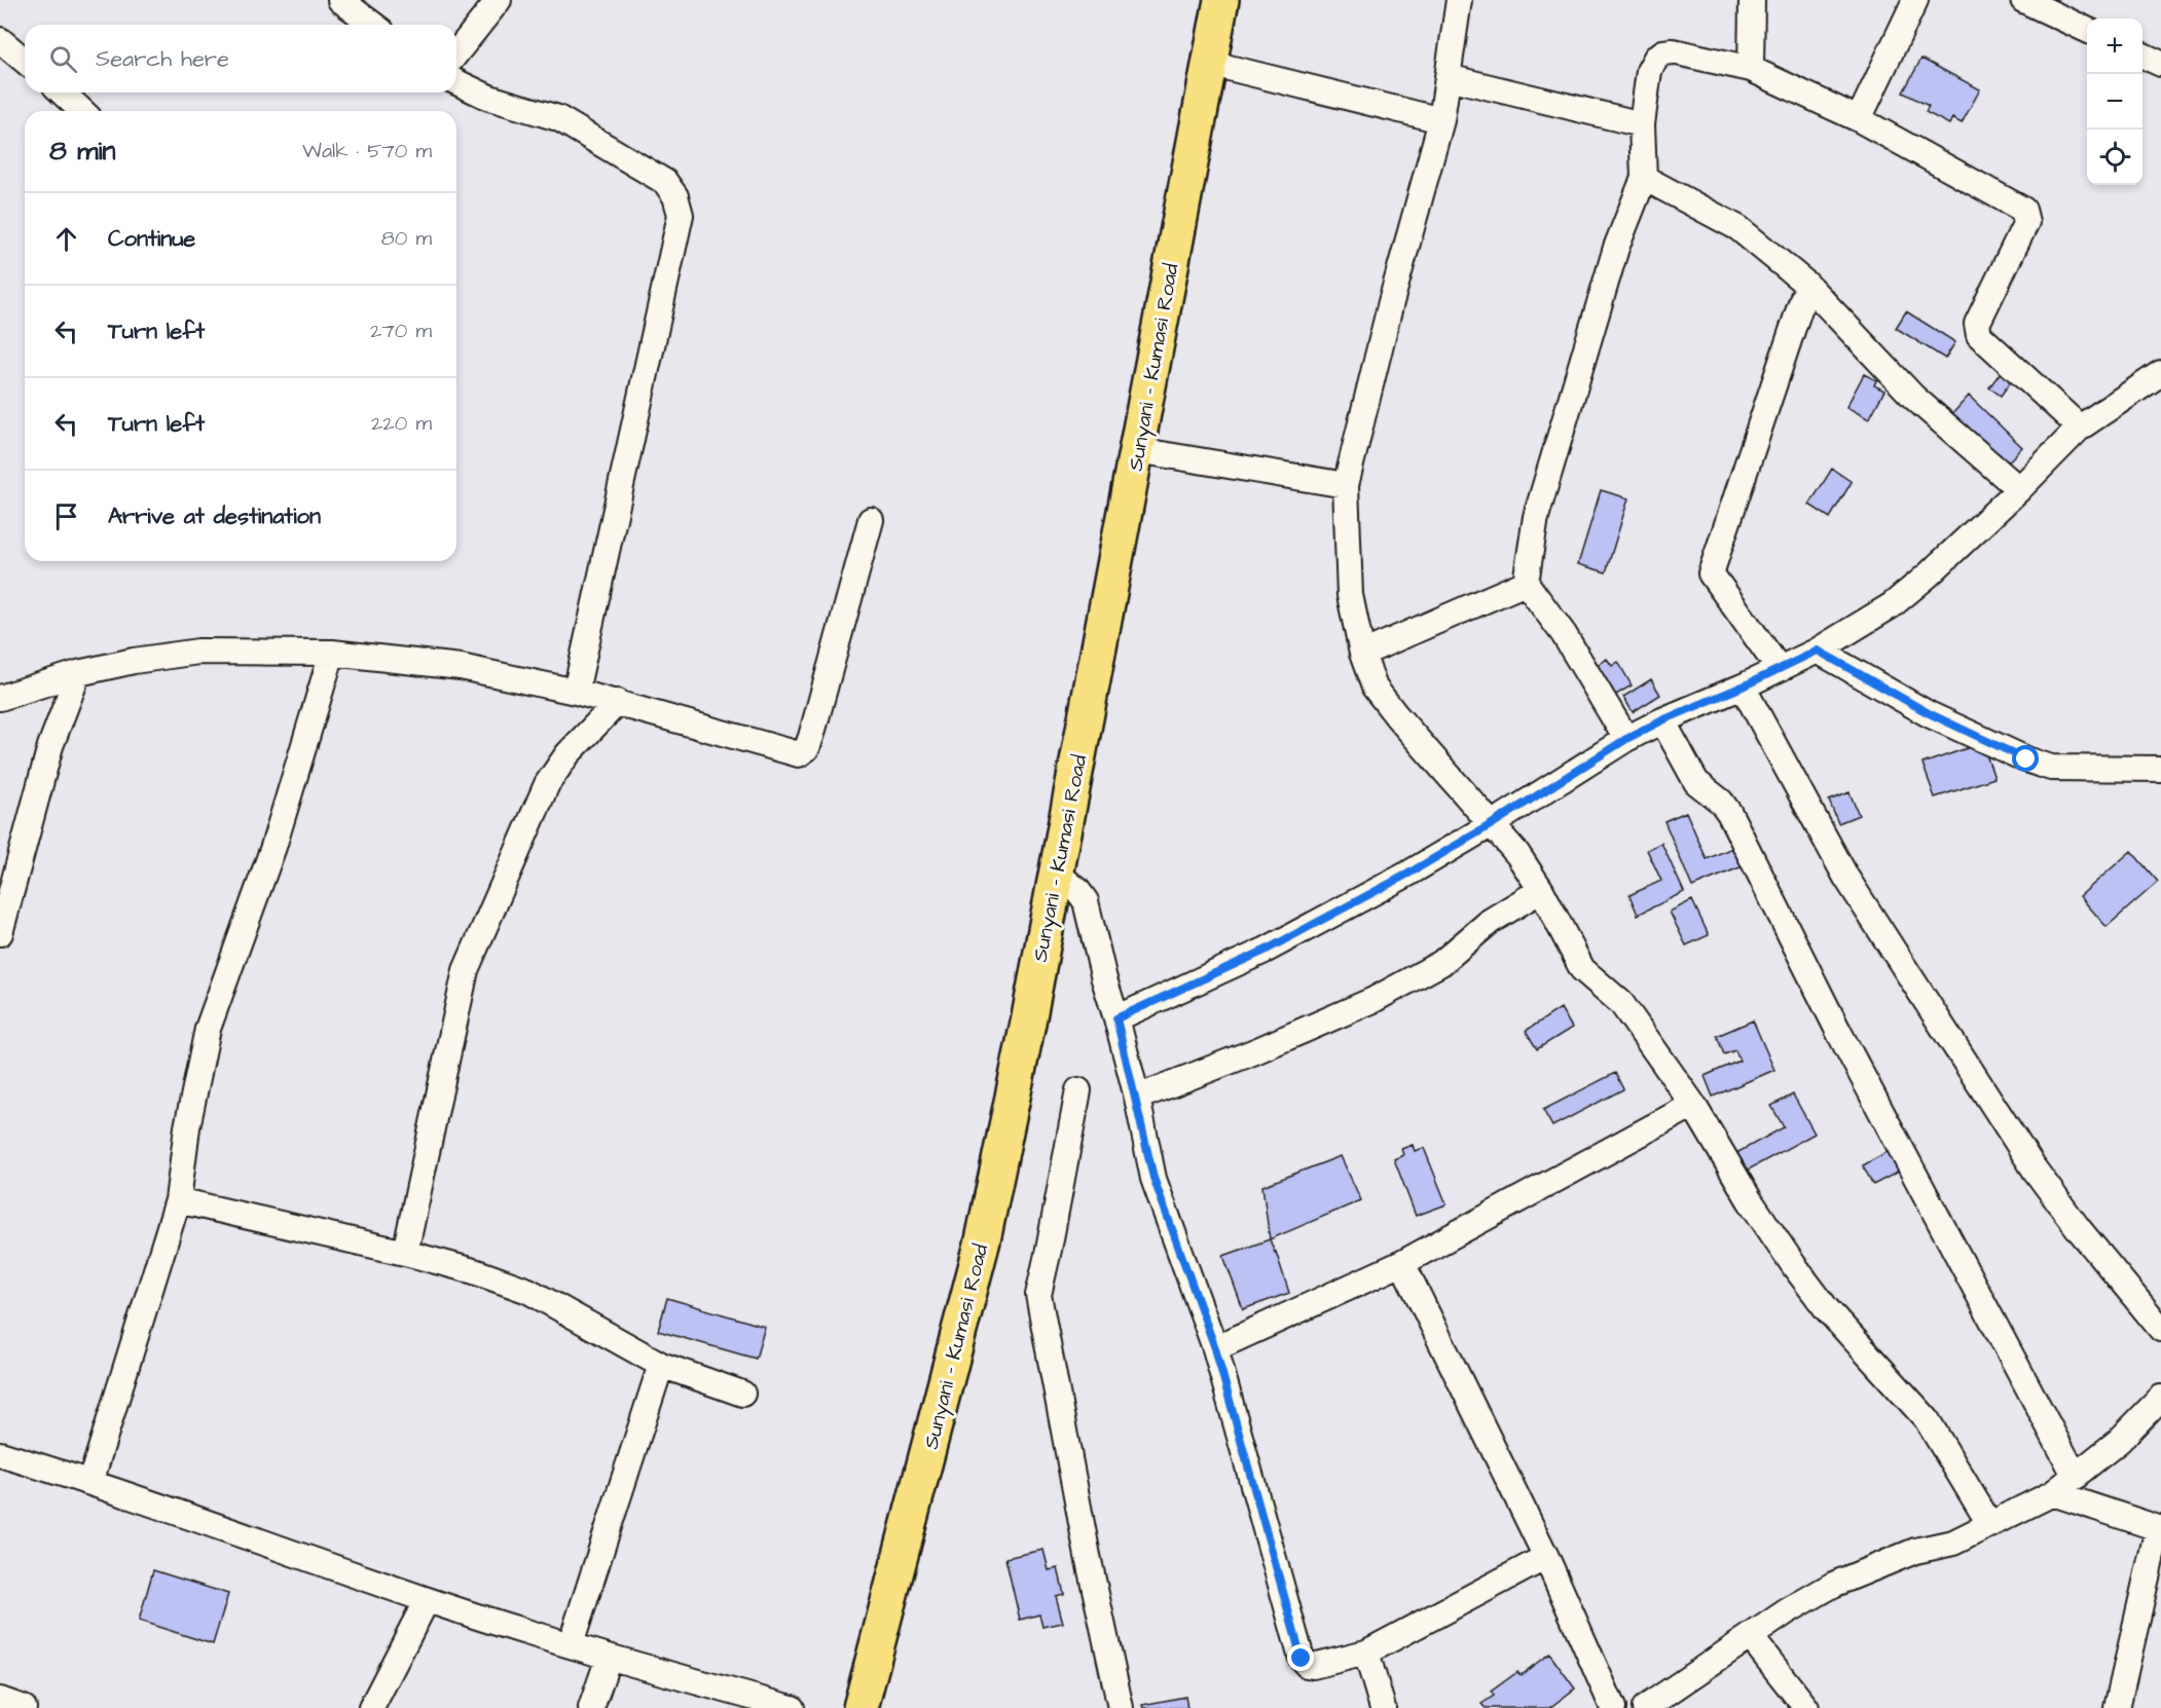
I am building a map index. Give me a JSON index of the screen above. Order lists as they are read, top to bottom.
{
  "streets": {
    "main road": ["Sunyani - Kumasi Road"]
  },
  "page": {
    "map_buttons": ["+", "−"],
    "search": "Search here",
    "heading": ["8 min", "Walk · 570 m"],
    "list": [
      ["Continue", "80 m"],
      ["Turn left", "270 m"],
      ["Turn left", "220 m"],
      "Arrive at destination"
    ]
  }
}
